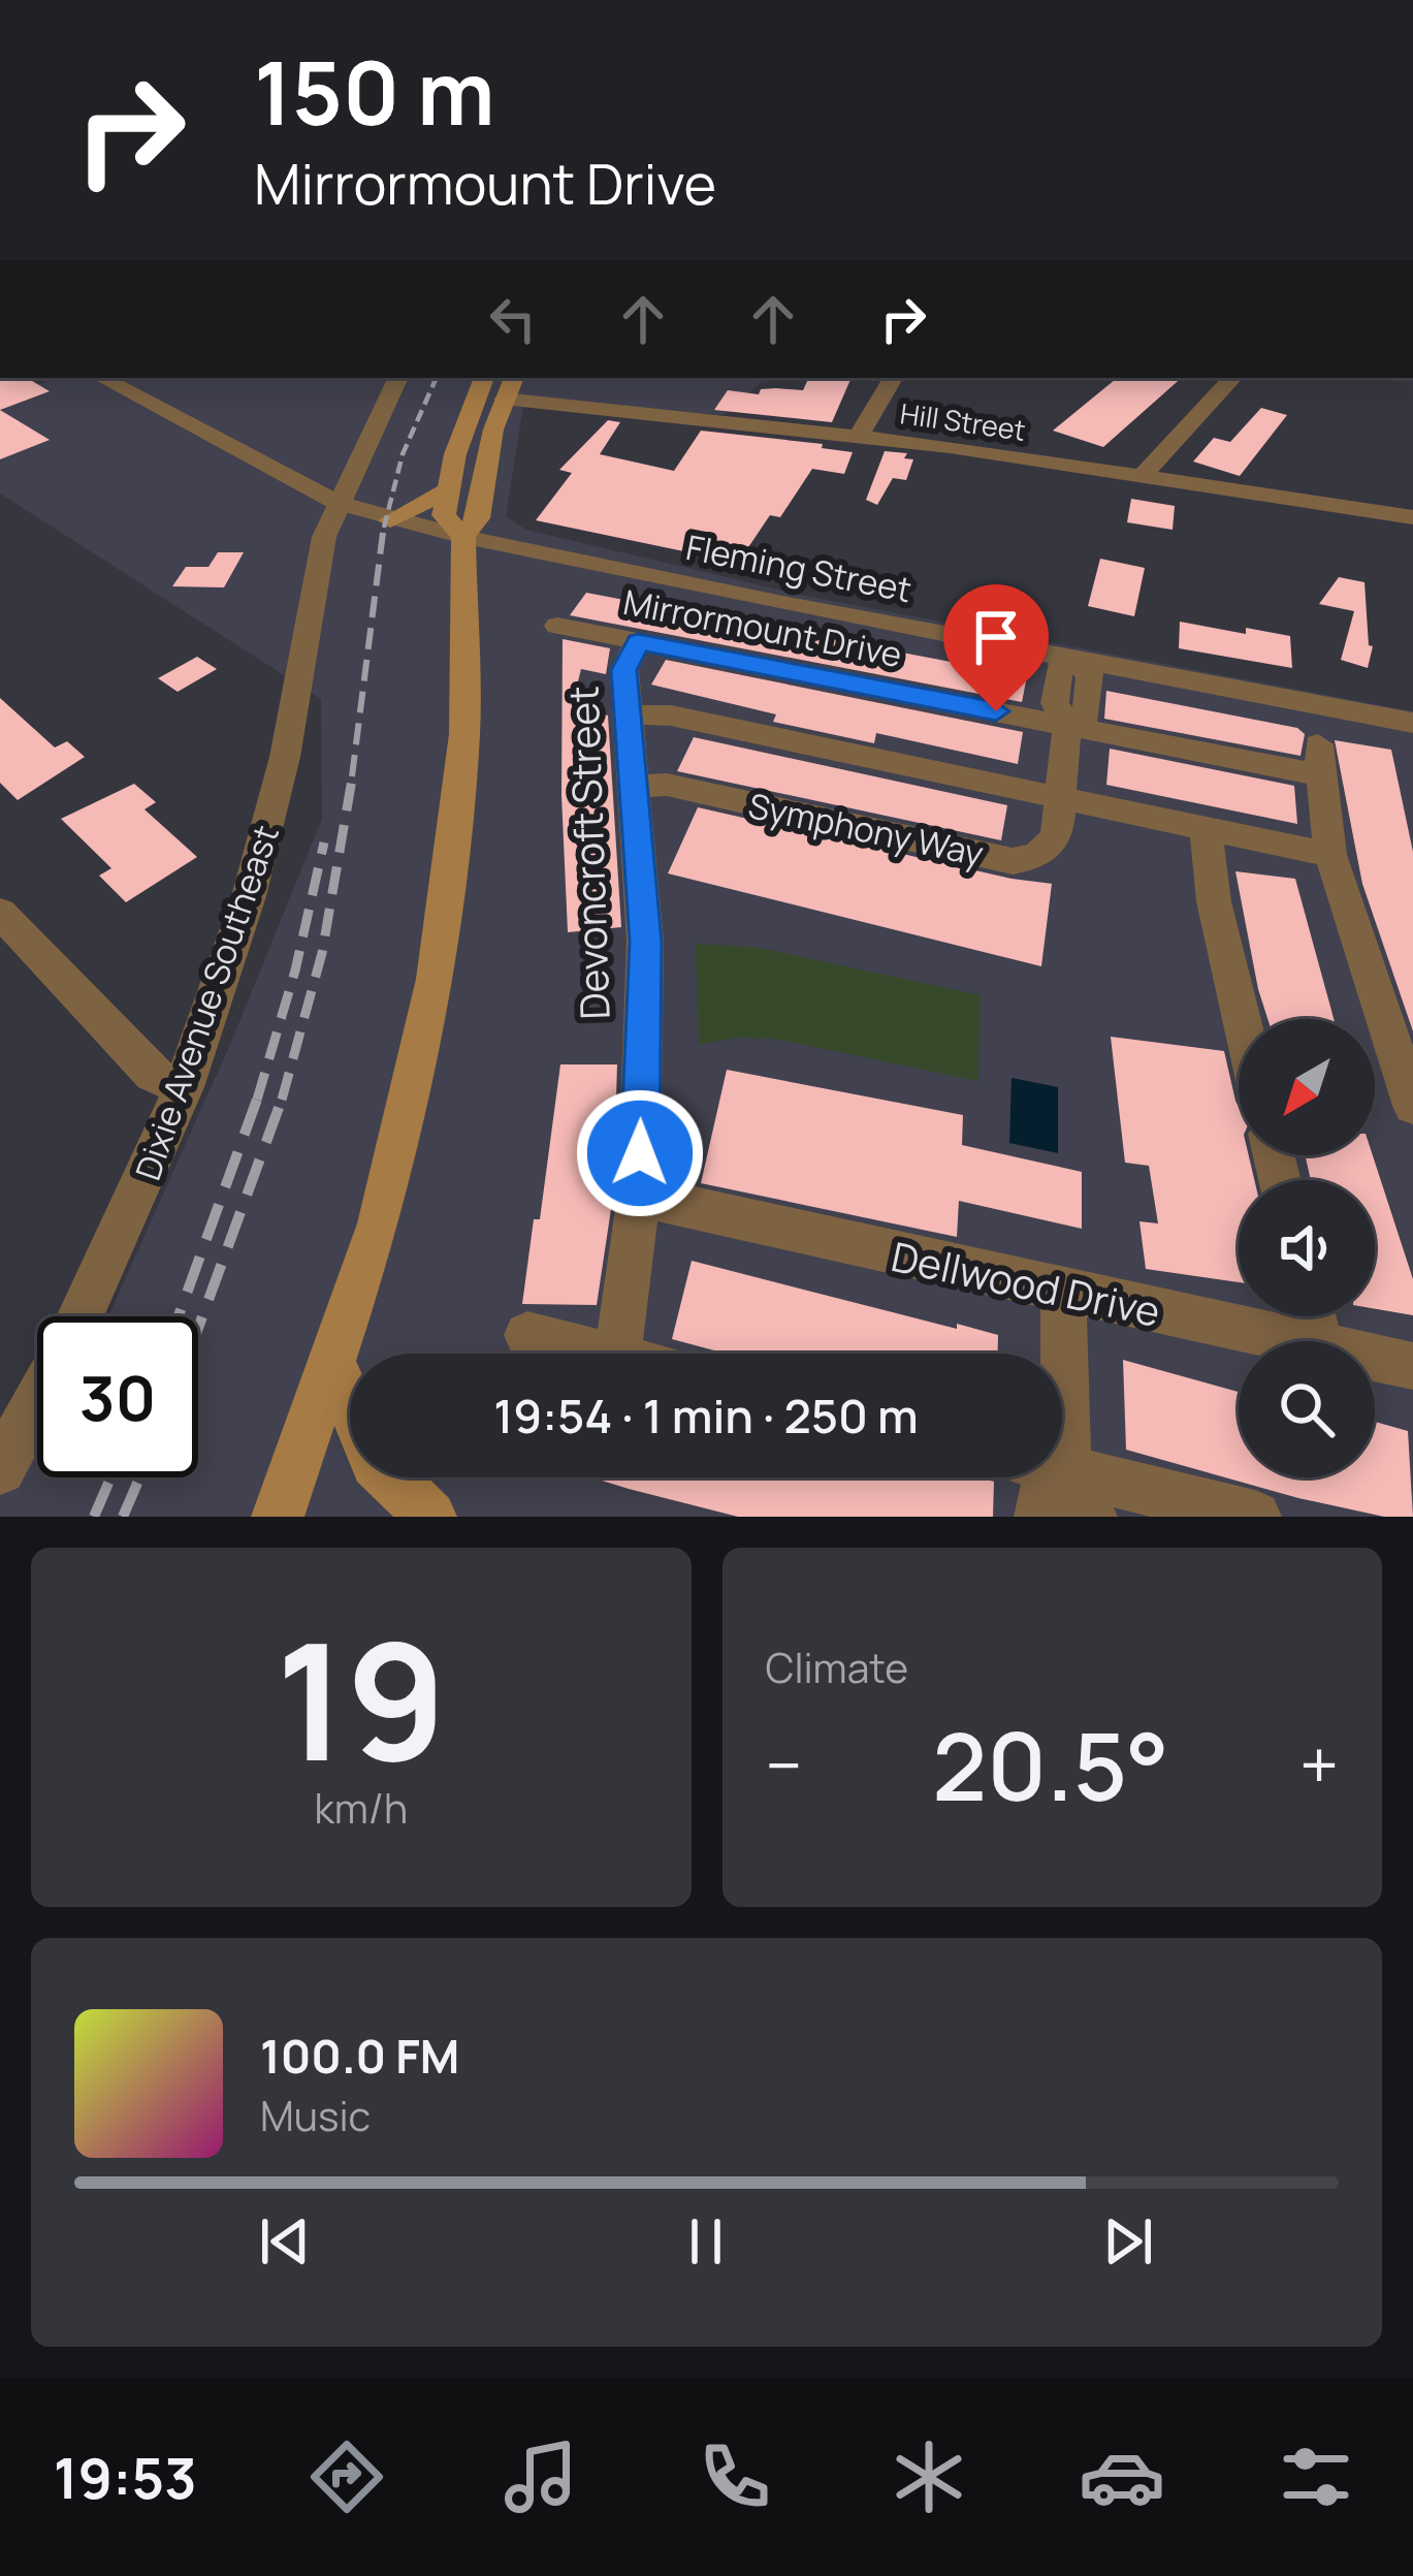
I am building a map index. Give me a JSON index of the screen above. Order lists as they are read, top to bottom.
{
  "streets": {
    "street": [
      "Hill Street",
      "Fleming Street",
      "Mirrormount Drive",
      "Symphony Way",
      "Devoncroft Street",
      "Dixie Avenue Southeast",
      "Dellwood Drive"
    ]
  },
  "crossings": [
    ["Fleming Street", "Symphony Way"],
    ["Fleming Street", "Dixie Avenue Southeast"],
    ["Mirrormount Drive", "Symphony Way"],
    ["Mirrormount Drive", "Devoncroft Street"],
    ["Symphony Way", "Devoncroft Street"],
    ["Devoncroft Street", "Dellwood Drive"]
  ],
  "north": "bottom left",
  "page": {
    "turn": ["150 m", "Mirrormount Drive"],
    "limit": "30",
    "trip": "19:54 · 1 min · 250 m",
    "tile": [
      ["19", "km/h"],
      "Climate"
    ],
    "heat": ["−", "20.5°", "+"],
    "song": ["100.0 FM", "Music"],
    "tabs": "19:53"
  }
}
